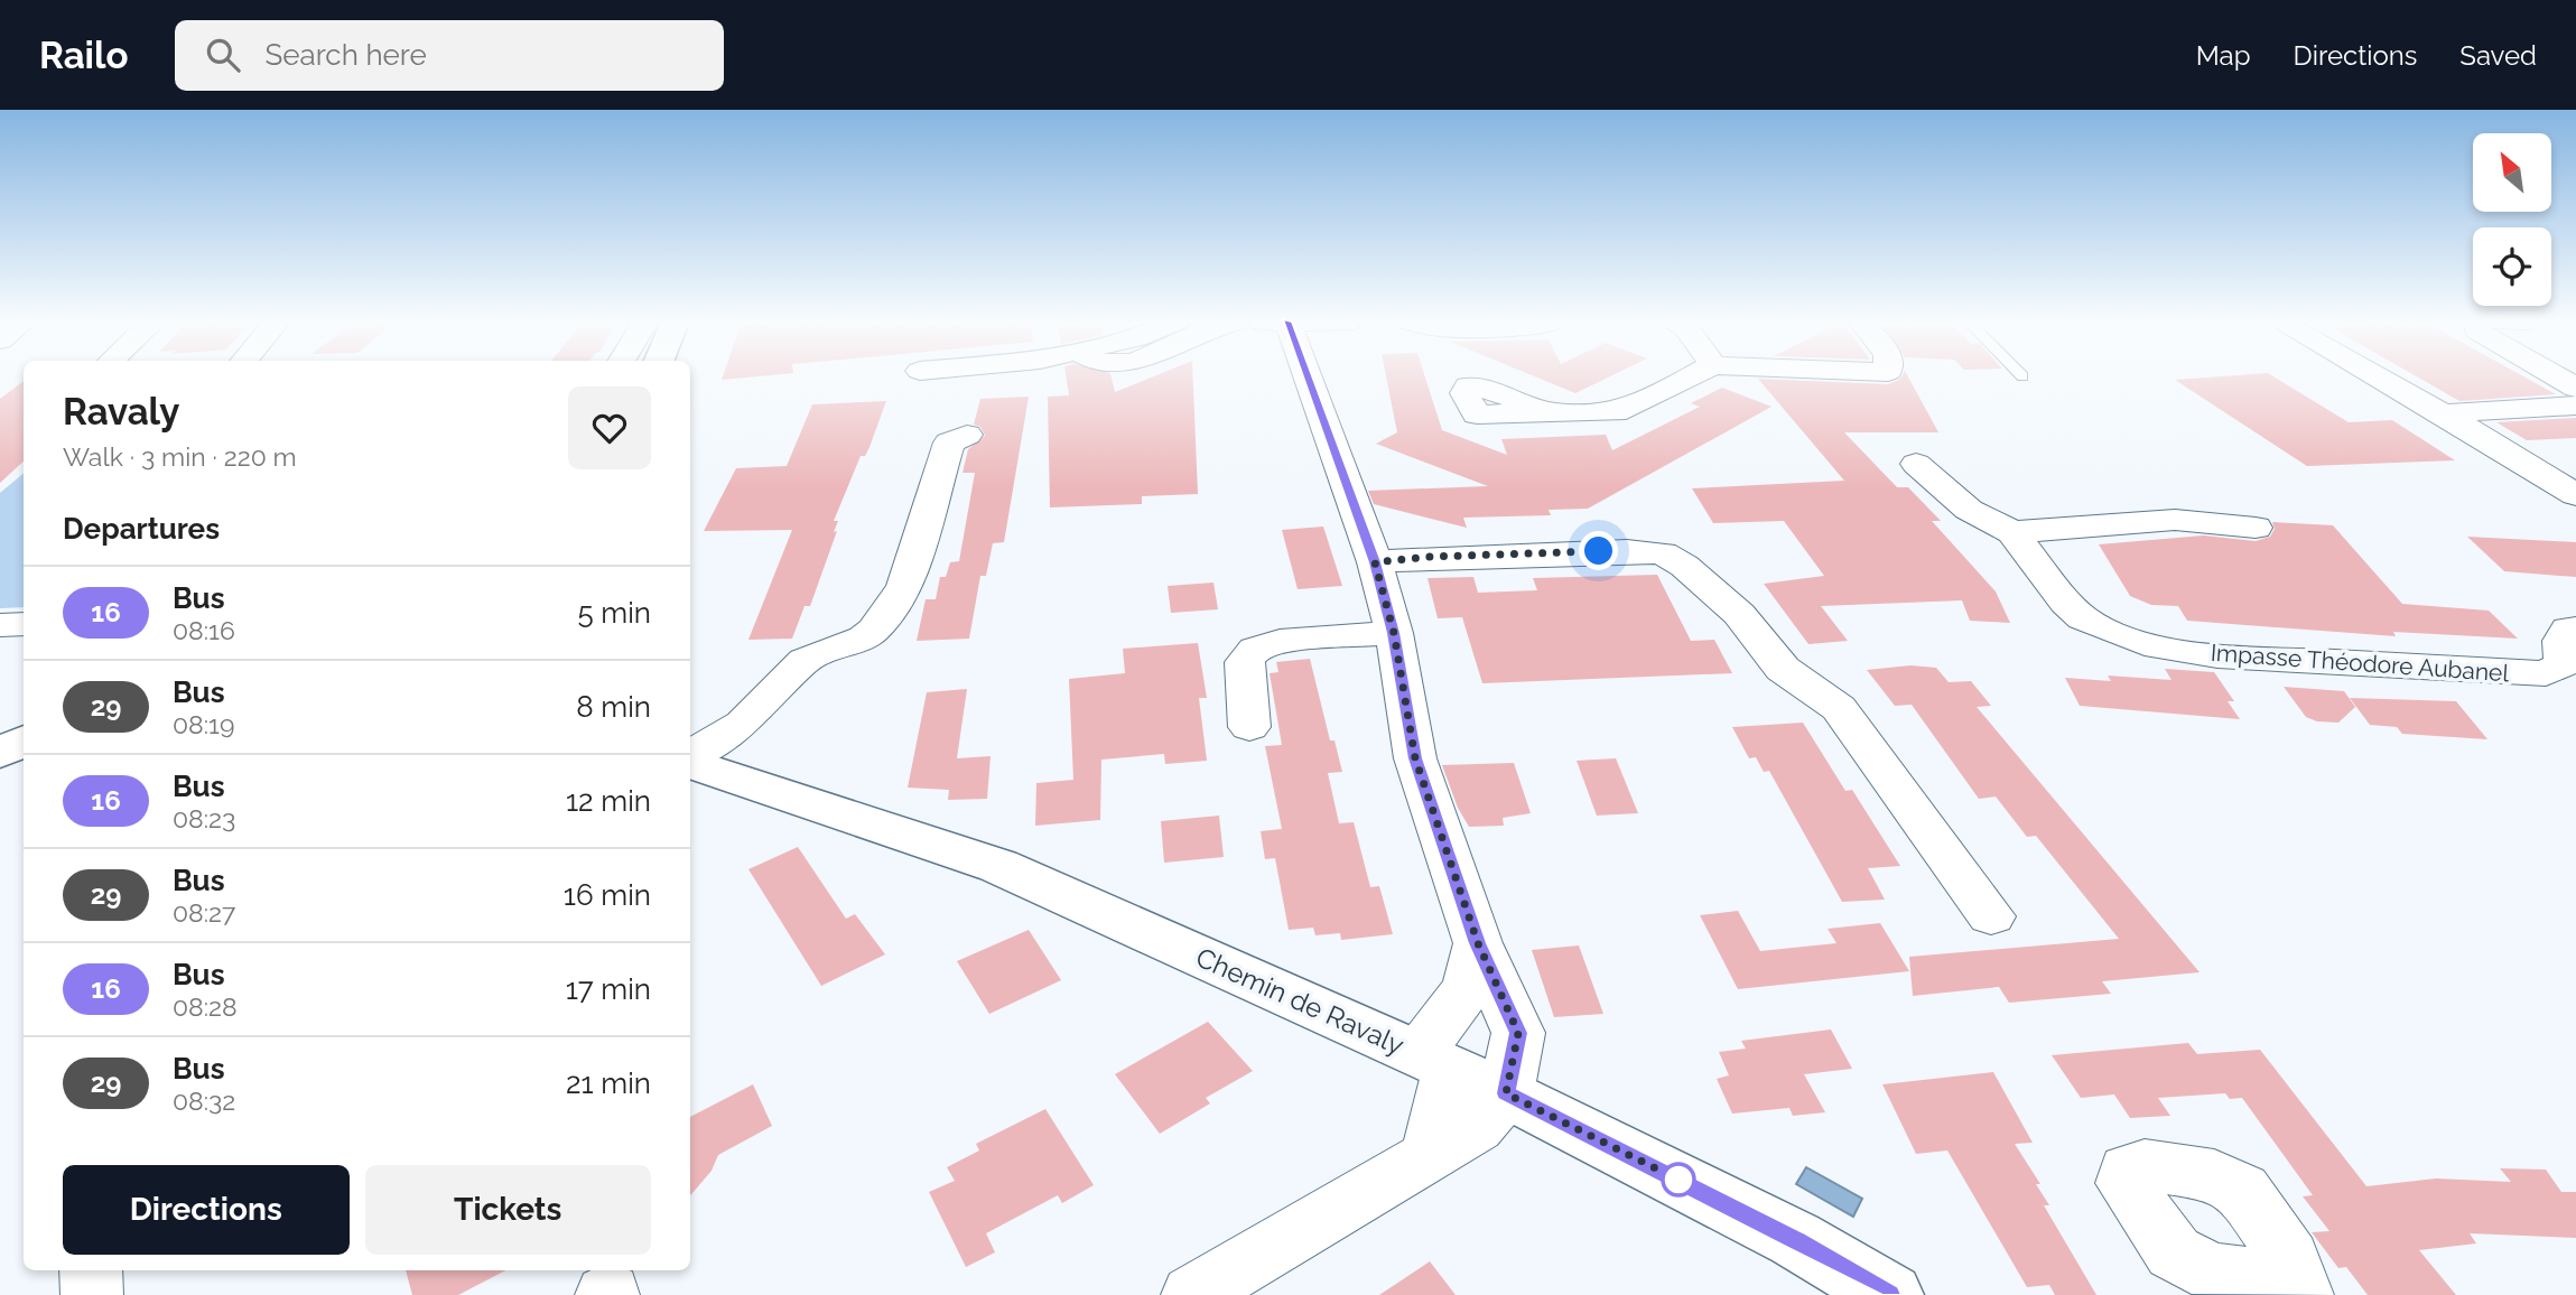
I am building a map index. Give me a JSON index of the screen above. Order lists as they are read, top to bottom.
{
  "streets": {
    "street": ["Impasse Théodore Aubanel", "Chemin de Ravaly"]
  },
  "lines": ["bus line 16"],
  "north": "top left",
  "page": {
    "header": "Railo",
    "search": "Search here",
    "nav": ["Map", "Directions", "Saved"],
    "heading": [
      ["Ravaly", "Walk · 3 min · 220 m"],
      "Departures"
    ],
    "list": [
      {
        "mark": "16",
        "name": "Bus",
        "note": "08:16",
        "value": "5 min"
      },
      {
        "mark": "29",
        "name": "Bus",
        "note": "08:19",
        "value": "8 min"
      },
      {
        "mark": "16",
        "name": "Bus",
        "note": "08:23",
        "value": "12 min"
      },
      {
        "mark": "29",
        "name": "Bus",
        "note": "08:27",
        "value": "16 min"
      },
      {
        "mark": "16",
        "name": "Bus",
        "note": "08:28",
        "value": "17 min"
      },
      {
        "mark": "29",
        "name": "Bus",
        "note": "08:32",
        "value": "21 min"
      }
    ],
    "buttons": ["Directions", "Tickets"]
  }
}
